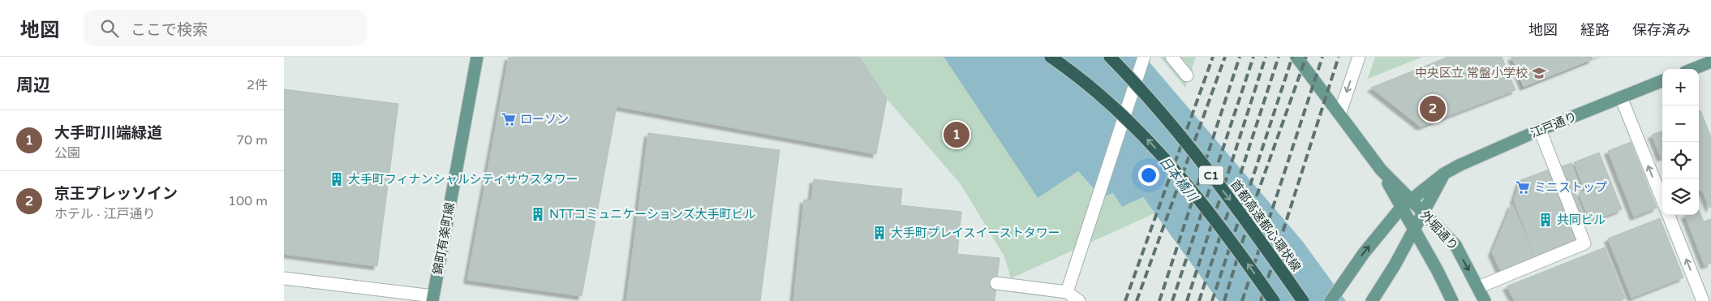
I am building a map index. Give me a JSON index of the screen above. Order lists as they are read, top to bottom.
{
  "streets": {
    "highway": ["C1", "首都高速都心環状線"],
    "main road": ["江戸通り", "外堀通り", "錦町有楽町線"]
  },
  "crossings": [
    ["江戸通り", "外堀通り"]
  ],
  "water": ["日本橋川"],
  "places": {
    "school or university": ["中央区立 常盤小学校"],
    "supermarket": ["ローソン", "ミニストップ"],
    "building": [
      "大手町フィナンシャルシティサウスタワー",
      "NTTコミュニケーションズ大手町ビル",
      "共同ビル",
      "大手町プレイスイーストタワー"
    ]
  },
  "page": {
    "header": "地図",
    "search": "ここで検索",
    "nav": ["地図", "経路", "保存済み"],
    "heading": ["周辺", "2件"],
    "map_buttons": ["+", "−"],
    "pins": ["2", "1"],
    "list": [
      {
        "mark": "1",
        "name": "大手町川端緑道",
        "note": "公園",
        "value": "70 m"
      },
      {
        "mark": "2",
        "name": "京王プレッソイン",
        "note": "ホテル · 江戸通り",
        "value": "100 m"
      }
    ]
  }
}
